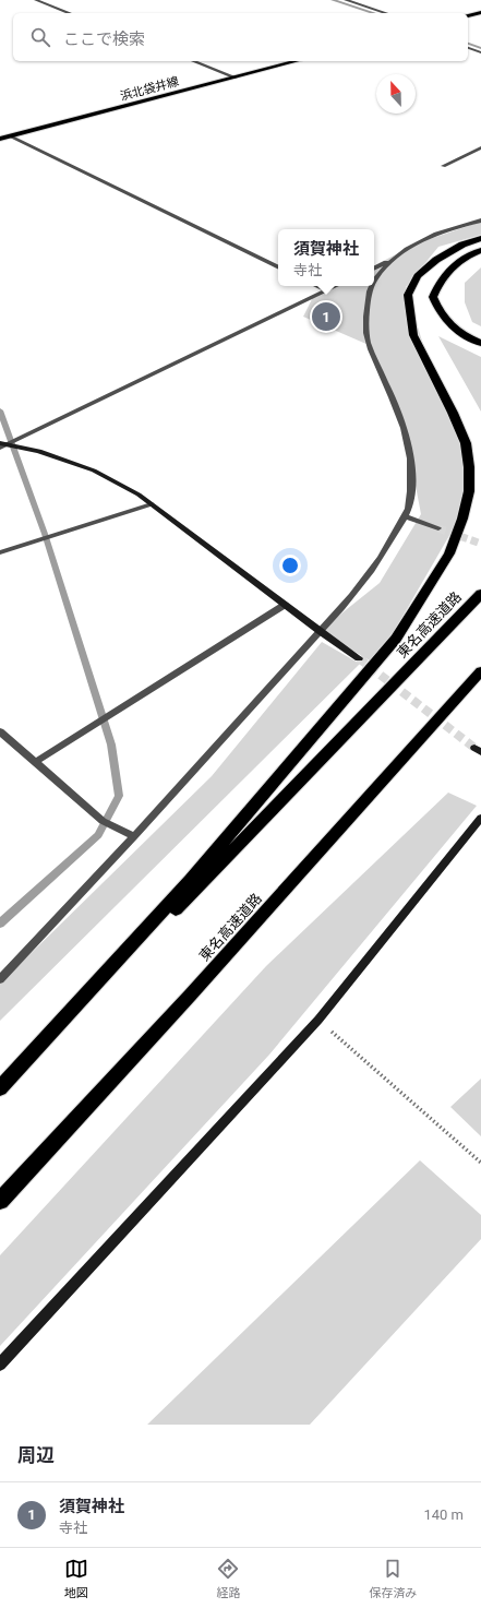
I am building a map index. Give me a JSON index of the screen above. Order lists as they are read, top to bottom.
{
  "streets": {
    "highway": ["東名高速道路"],
    "main road": ["浜北袋井線"]
  },
  "north": "top",
  "page": {
    "search": "ここで検索",
    "popup": ["須賀神社", "寺社"],
    "pins": "1",
    "heading": "周辺",
    "list": [
      {
        "mark": "1",
        "name": "須賀神社",
        "note": "寺社",
        "value": "140 m"
      }
    ],
    "nav": ["地図", "経路", "保存済み"]
  }
}
